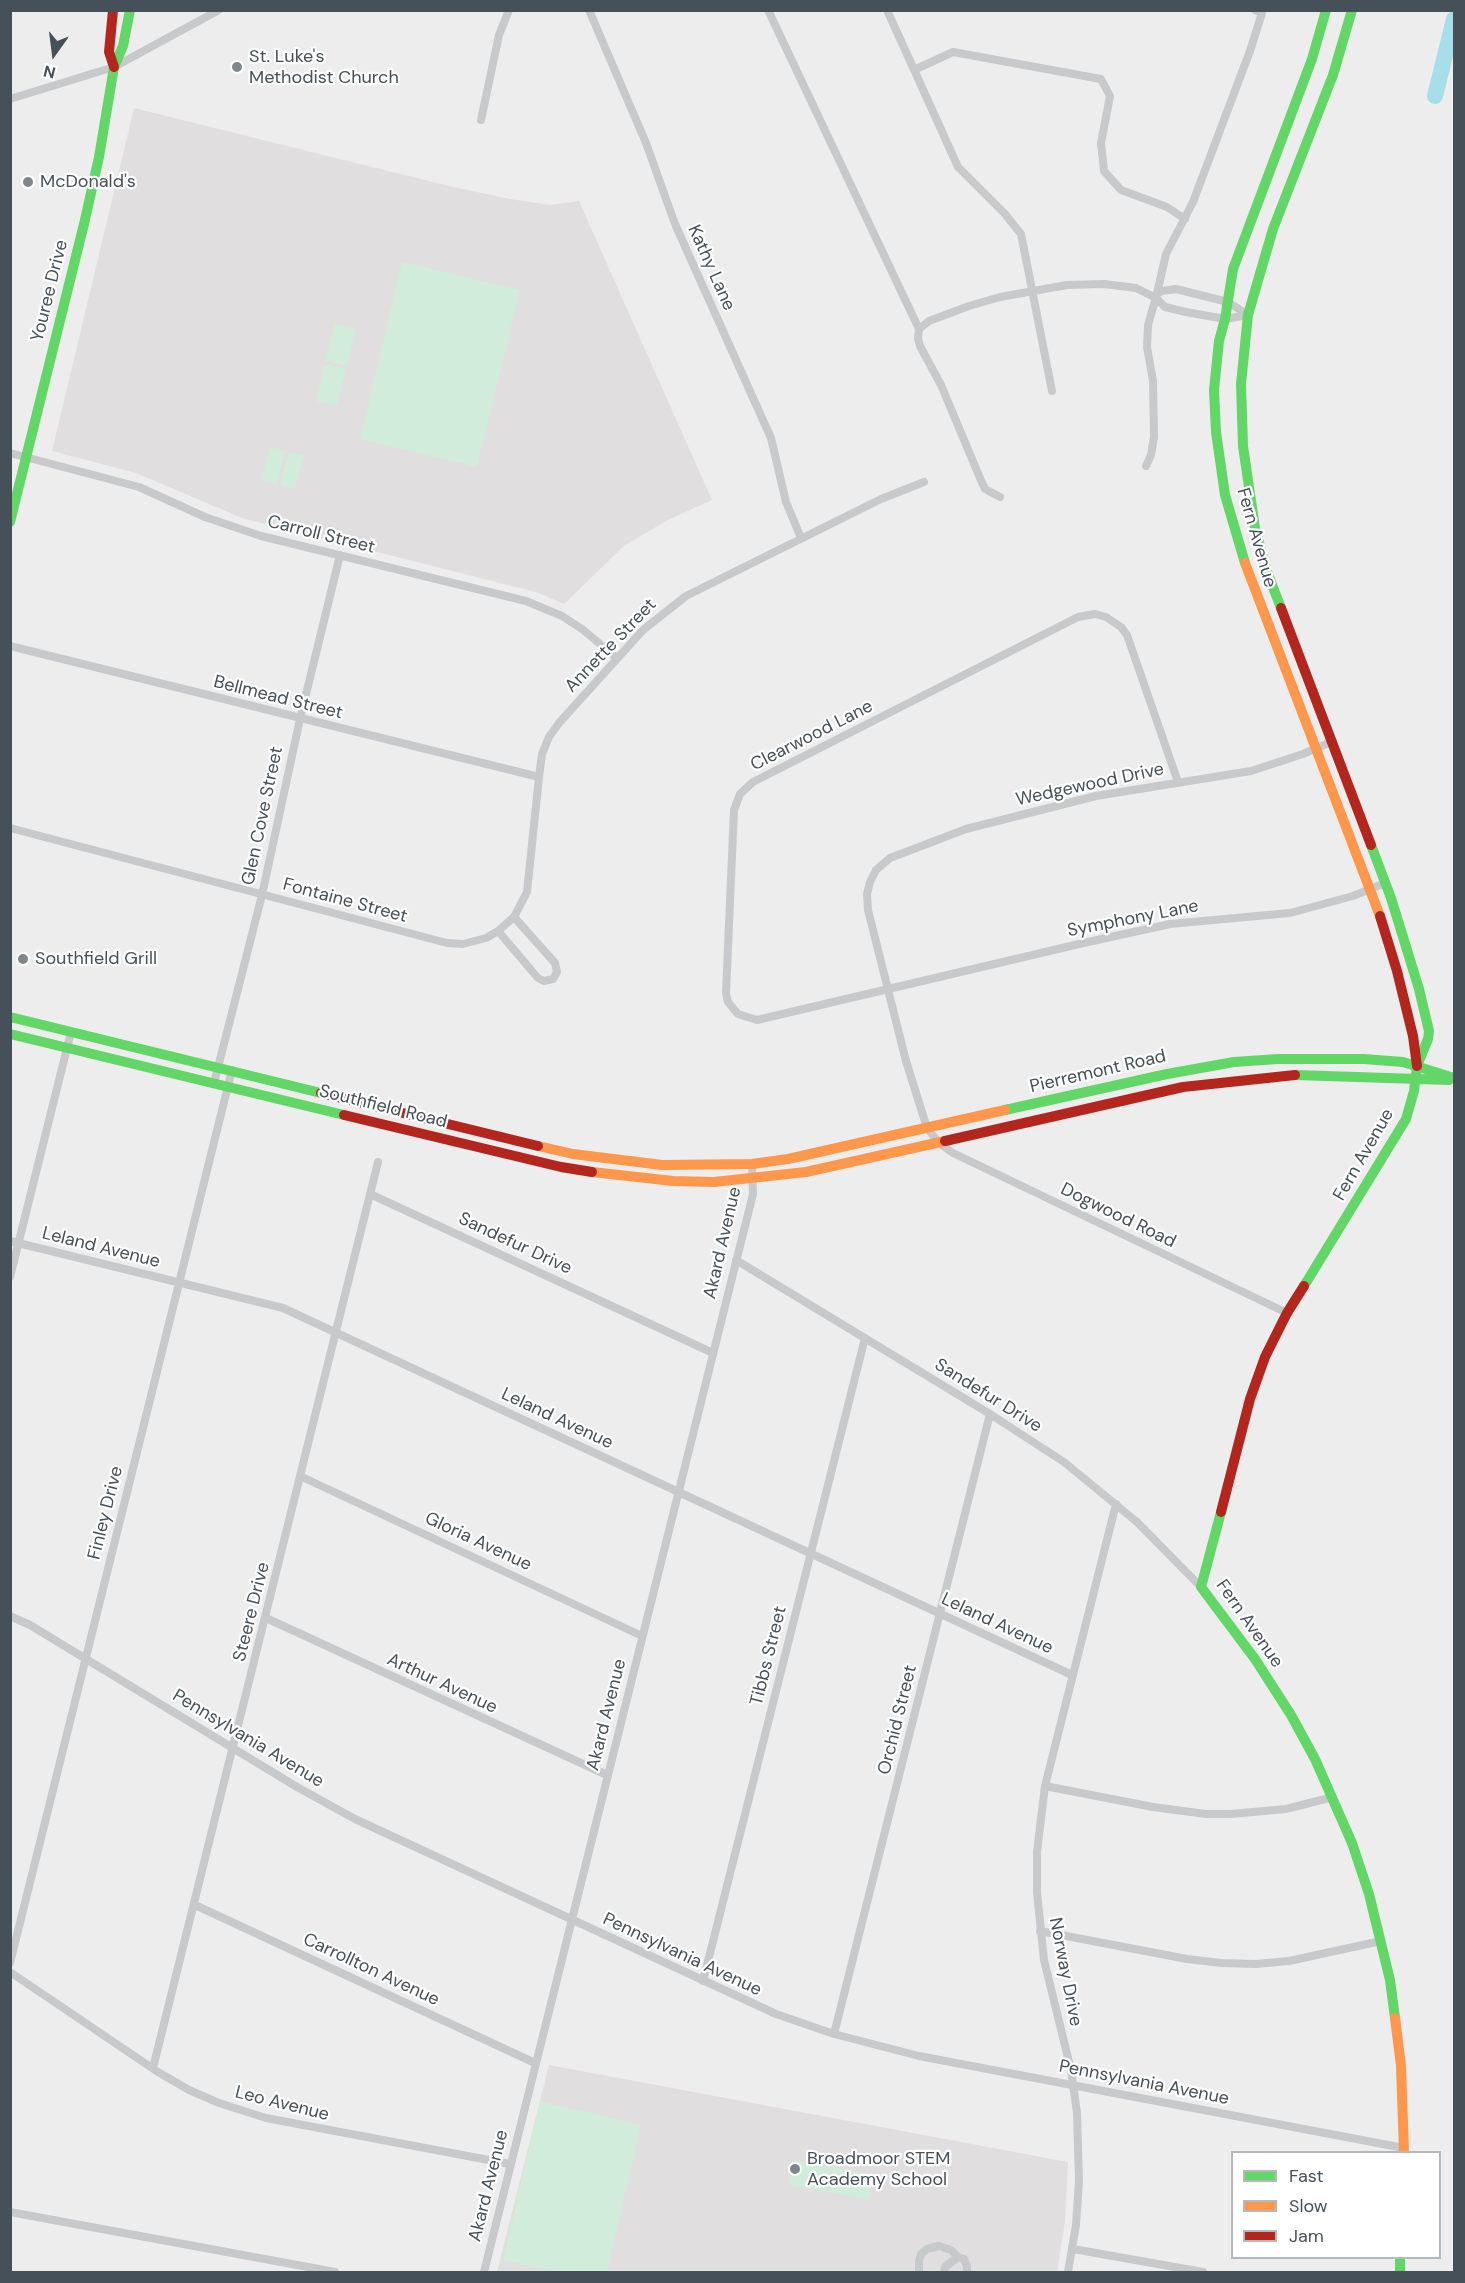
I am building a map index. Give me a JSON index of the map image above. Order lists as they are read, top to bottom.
{
  "streets": {
    "main road": [
      "Youree Drive",
      "Fern Avenue",
      "Pierremont Road",
      "Southfield Road"
    ],
    "street": [
      "Kathy Lane",
      "Carroll Street",
      "Annette Street",
      "Bellmead Street",
      "Clearwood Lane",
      "Wedgewood Drive",
      "Glen Cove Street",
      "Fontaine Street",
      "Symphony Lane",
      "Dogwood Road",
      "Akard Avenue",
      "Sandefur Drive",
      "Leland Avenue",
      "Finley Drive",
      "Gloria Avenue",
      "Steere Drive",
      "Tibbs Street",
      "Arthur Avenue",
      "Orchid Street",
      "Pennsylvania Avenue",
      "Carrollton Avenue",
      "Norway Drive",
      "Leo Avenue"
    ]
  },
  "crossings": [
    ["Kathy Lane", "Annette Street"],
    ["Youree Drive", "Carroll Street"],
    ["Carroll Street", "Annette Street"],
    ["Carroll Street", "Glen Cove Street"],
    ["Fern Avenue", "Wedgewood Drive"],
    ["Fern Avenue", "Symphony Lane"],
    ["Fern Avenue", "Pierremont Road"],
    ["Fern Avenue", "Dogwood Road"],
    ["Fern Avenue", "Sandefur Drive"],
    ["Fern Avenue", "Pennsylvania Avenue"],
    ["Annette Street", "Bellmead Street"],
    ["Annette Street", "Fontaine Street"],
    ["Bellmead Street", "Glen Cove Street"],
    ["Clearwood Lane", "Wedgewood Drive"],
    ["Clearwood Lane", "Symphony Lane"],
    ["Wedgewood Drive", "Symphony Lane"],
    ["Glen Cove Street", "Fontaine Street"],
    ["Glen Cove Street", "Southfield Road"],
    ["Pierremont Road", "Southfield Road"],
    ["Pierremont Road", "Dogwood Road"],
    ["Pierremont Road", "Akard Avenue"],
    ["Southfield Road", "Akard Avenue"],
    ["Southfield Road", "Finley Drive"],
    ["Akard Avenue", "Sandefur Drive"],
    ["Akard Avenue", "Leland Avenue"],
    ["Akard Avenue", "Gloria Avenue"],
    ["Akard Avenue", "Arthur Avenue"],
    ["Akard Avenue", "Pennsylvania Avenue"],
    ["Akard Avenue", "Carrollton Avenue"],
    ["Akard Avenue", "Leo Avenue"],
    ["Sandefur Drive", "Steere Drive"],
    ["Sandefur Drive", "Tibbs Street"],
    ["Sandefur Drive", "Orchid Street"],
    ["Sandefur Drive", "Norway Drive"],
    ["Leland Avenue", "Finley Drive"],
    ["Leland Avenue", "Steere Drive"],
    ["Leland Avenue", "Tibbs Street"],
    ["Leland Avenue", "Orchid Street"],
    ["Leland Avenue", "Norway Drive"],
    ["Finley Drive", "Pennsylvania Avenue"],
    ["Gloria Avenue", "Steere Drive"],
    ["Steere Drive", "Arthur Avenue"],
    ["Steere Drive", "Pennsylvania Avenue"],
    ["Steere Drive", "Carrollton Avenue"],
    ["Steere Drive", "Leo Avenue"],
    ["Tibbs Street", "Pennsylvania Avenue"],
    ["Orchid Street", "Pennsylvania Avenue"],
    ["Pennsylvania Avenue", "Norway Drive"]
  ],
  "places": [
    "St. Luke's Methodist Church",
    "McDonald's",
    "Southfield Grill",
    "Broadmoor STEM Academy School"
  ],
  "legend": ["Fast", "Slow", "Jam"],
  "north": "bottom"
}
